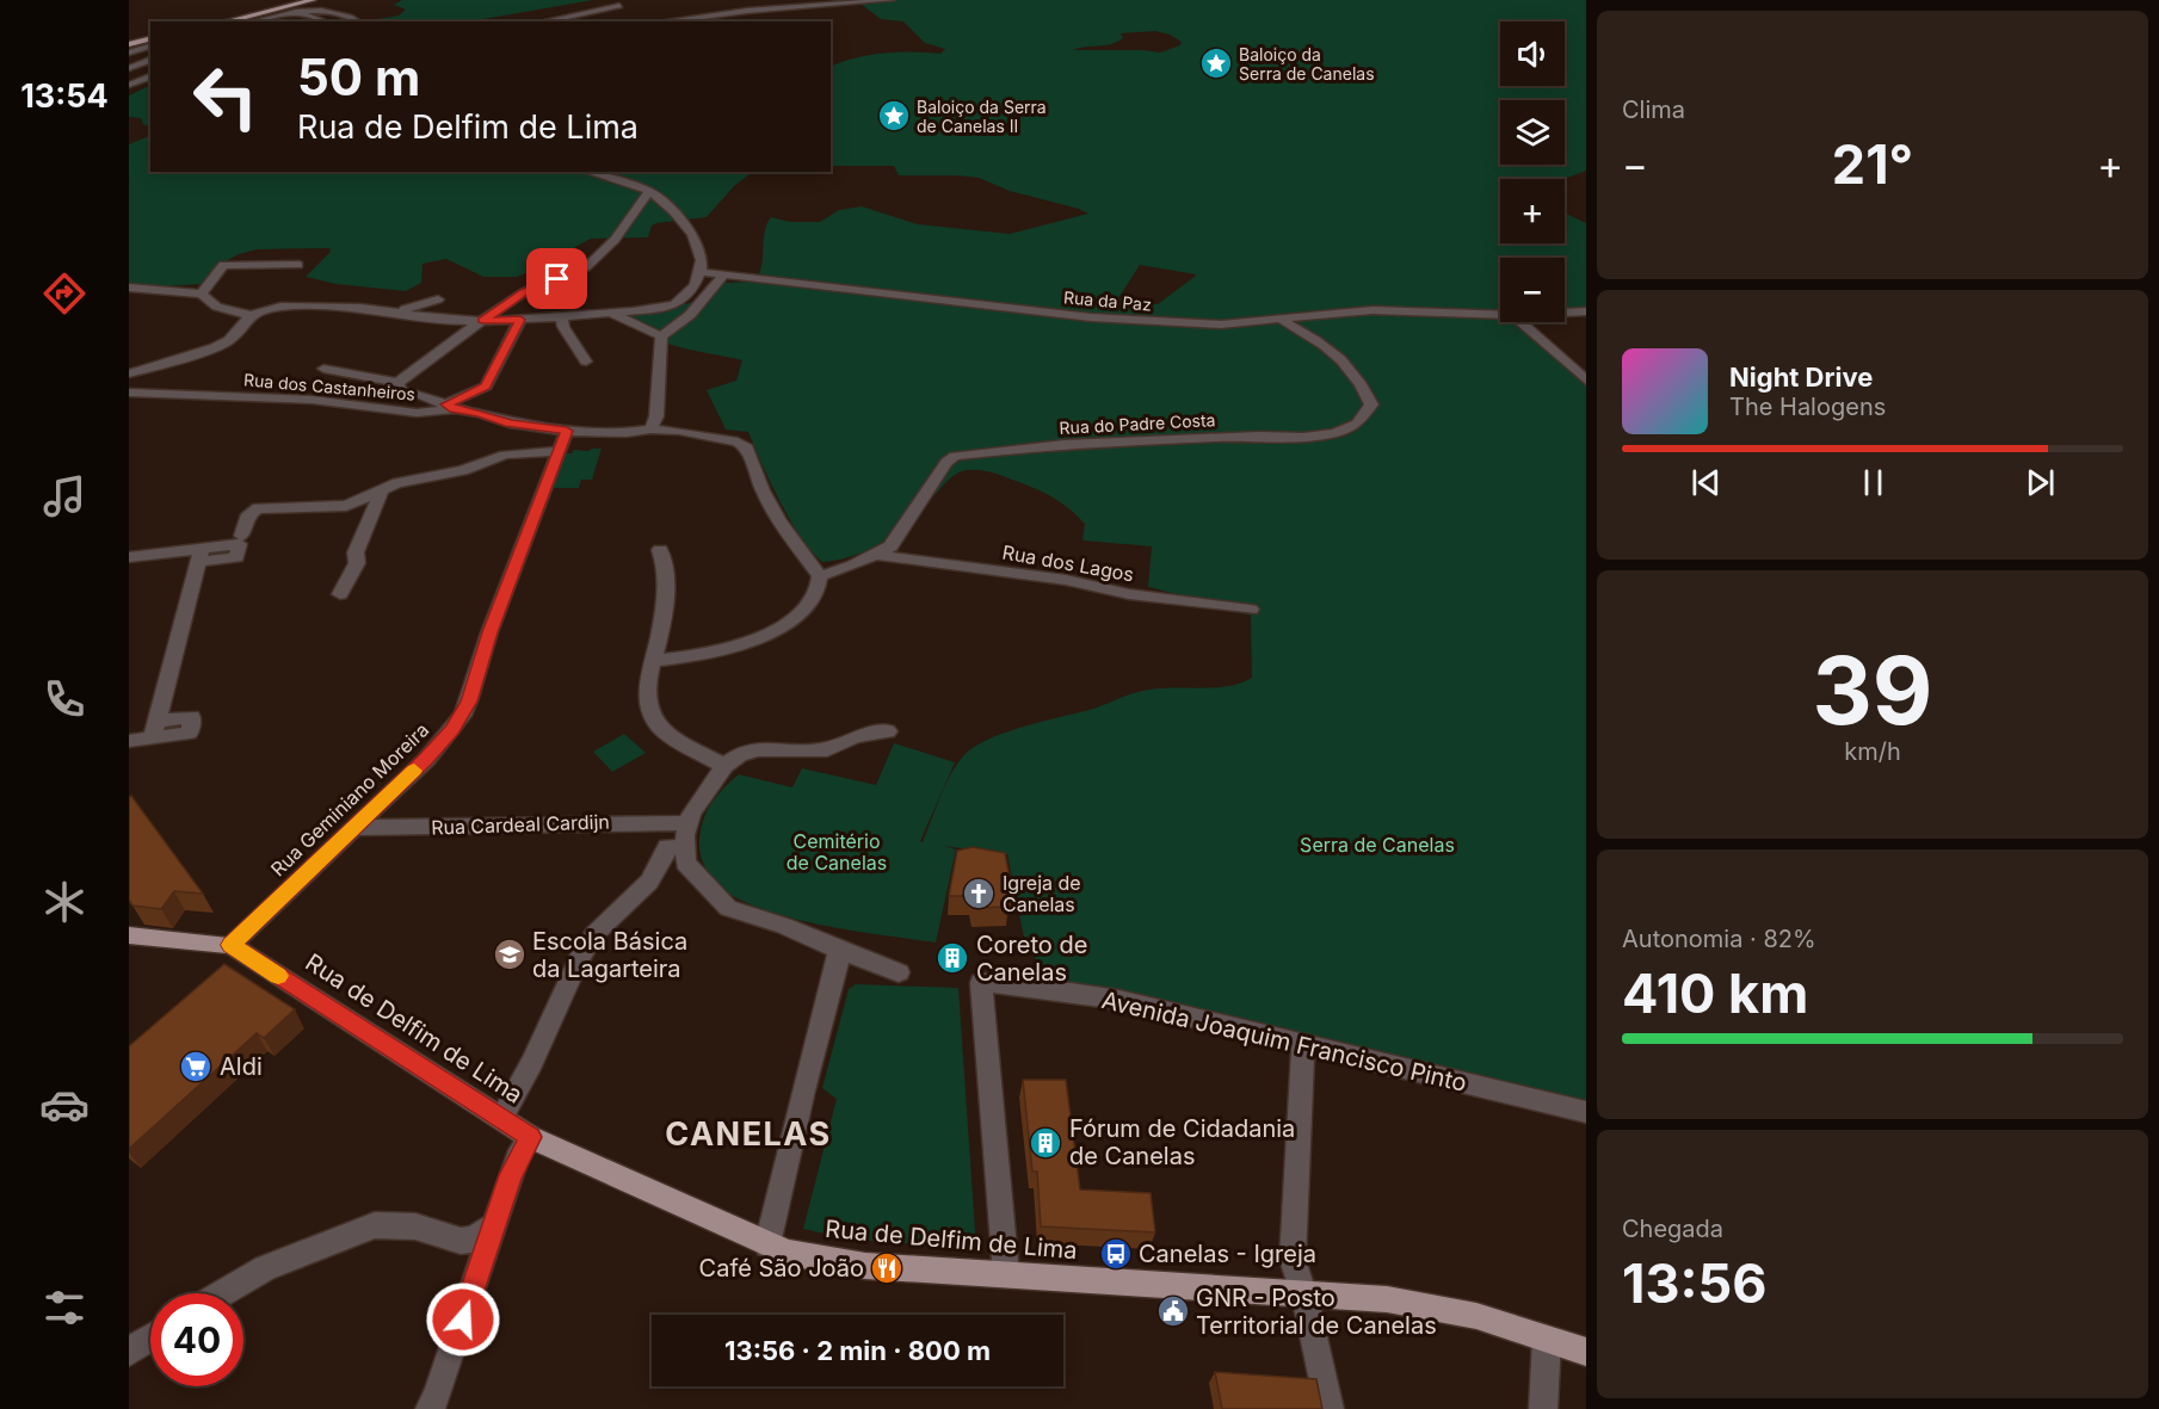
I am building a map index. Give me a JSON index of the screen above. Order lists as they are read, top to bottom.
{
  "streets": {
    "main road": ["Rua de Delfim de Lima"],
    "street": [
      "Rua da Paz",
      "Rua dos Castanheiros",
      "Rua do Padre Costa",
      "Rua dos Lagos",
      "Rua Geminiano Moreira",
      "Rua Cardeal Cardijn",
      "Avenida Joaquim Francisco Pinto"
    ]
  },
  "crossings": [
    ["Rua da Paz", "Rua do Padre Costa"],
    ["Rua dos Castanheiros", "Rua do Padre Costa"],
    ["Rua dos Castanheiros", "Rua Geminiano Moreira"],
    ["Rua do Padre Costa", "Rua dos Lagos"],
    ["Rua Geminiano Moreira", "Rua Cardeal Cardijn"],
    ["Rua Geminiano Moreira", "Rua de Delfim de Lima"],
    ["Rua de Delfim de Lima", "Avenida Joaquim Francisco Pinto"]
  ],
  "districts": ["CANELAS"],
  "parks": ["Cemitério de Canelas", "Serra de Canelas"],
  "places": {
    "place": ["Baloiço da Serra de Canelas", "Baloiço da Serra de Canelas II"],
    "church": ["Igreja de Canelas"],
    "school or university": ["Escola Básica da Lagarteira"],
    "building": ["Coreto de Canelas", "Fórum de Cidadania de Canelas"],
    "supermarket": ["Aldi"],
    "bus stop": ["Canelas - Igreja"],
    "restaurant": ["Café São João"],
    "public building": ["GNR - Posto Territorial de Canelas"]
  },
  "page": {
    "tabs": "13:54",
    "tile": [
      "Clima",
      ["39", "km/h"],
      ["Autonomia · 82%", "410 km"],
      ["Chegada", "13:56"]
    ],
    "map_buttons": ["+", "−"],
    "turn": ["50 m", "Rua de Delfim de Lima"],
    "heat": ["−", "21°", "+"],
    "song": ["Night Drive", "The Halogens"],
    "limit": "40",
    "trip": "13:56 · 2 min · 800 m"
  }
}
